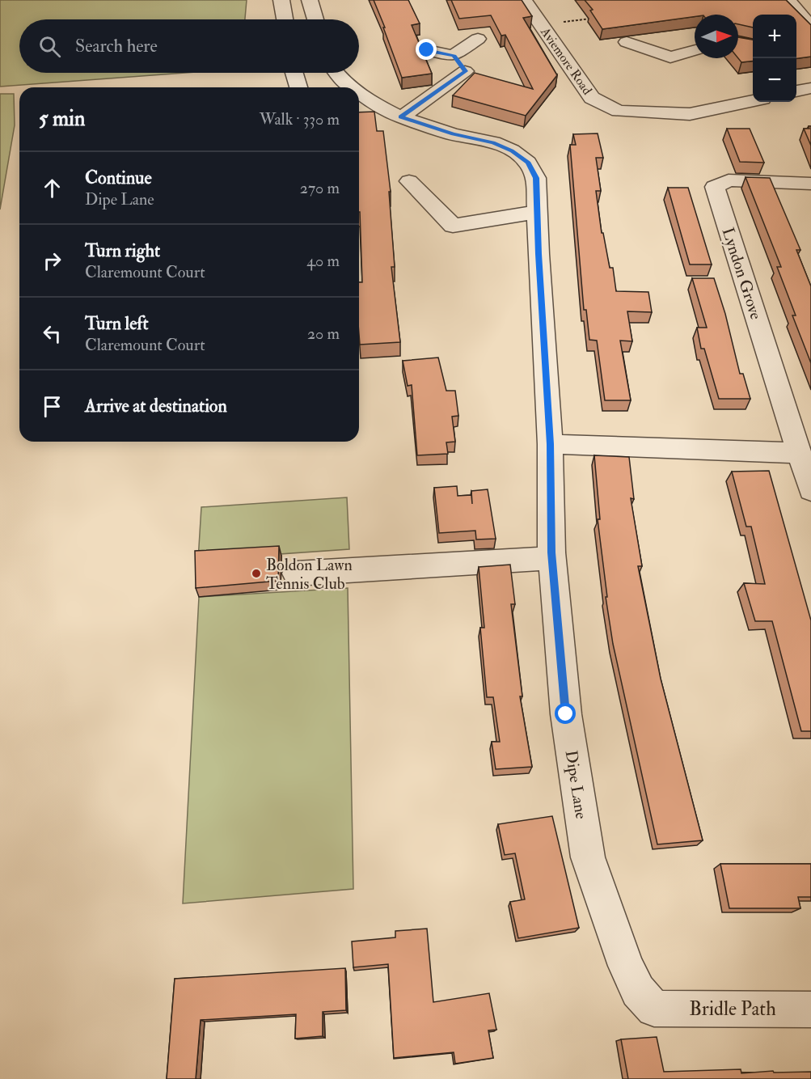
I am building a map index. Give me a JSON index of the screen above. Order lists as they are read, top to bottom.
{
  "streets": {
    "street": [
      "Aviemore Road",
      "Lyndon Grove",
      "Dipe Lane",
      "Bridle Path"
    ]
  },
  "crossings": [
    ["Dipe Lane", "Bridle Path"]
  ],
  "places": ["Boldon Lawn Tennis Club"],
  "north": "right",
  "page": {
    "map_buttons": ["+", "−"],
    "search": "Search here",
    "heading": ["5 min", "Walk · 330 m"],
    "list": [
      ["Continue", "Dipe Lane", "270 m"],
      ["Turn right", "Claremount Court", "40 m"],
      ["Turn left", "Claremount Court", "20 m"],
      "Arrive at destination"
    ]
  }
}
